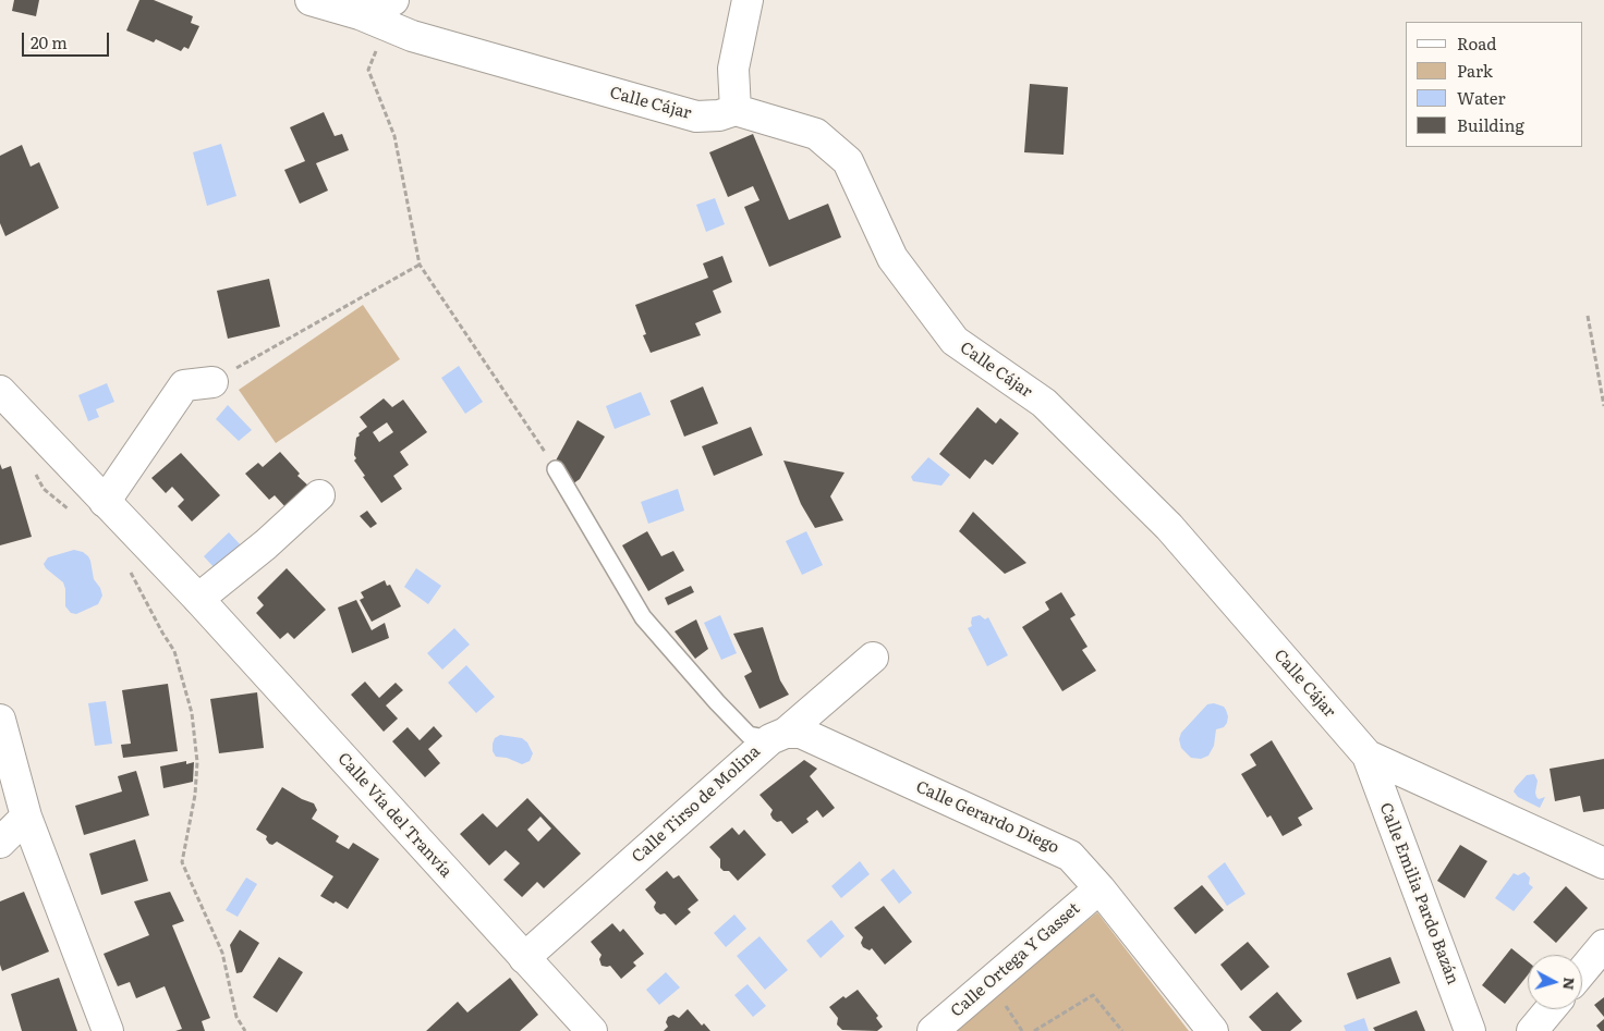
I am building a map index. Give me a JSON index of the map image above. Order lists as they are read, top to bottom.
{
  "streets": {
    "street": [
      "Calle Cájar",
      "Calle Tirso de Molina",
      "Calle Vía del Tranvía",
      "Calle Gerardo Diego",
      "Calle Emilia Pardo Bazán",
      "Calle Ortega Y Gasset"
    ]
  },
  "crossings": [
    ["Calle Cájar", "Calle Emilia Pardo Bazán"],
    ["Calle Tirso de Molina", "Calle Vía del Tranvía"],
    ["Calle Tirso de Molina", "Calle Gerardo Diego"],
    ["Calle Gerardo Diego", "Calle Ortega Y Gasset"]
  ],
  "legend": [
    "Road",
    "Park",
    "Water",
    "Building"
  ],
  "scale_bar": "20 m",
  "north": "right"
}
